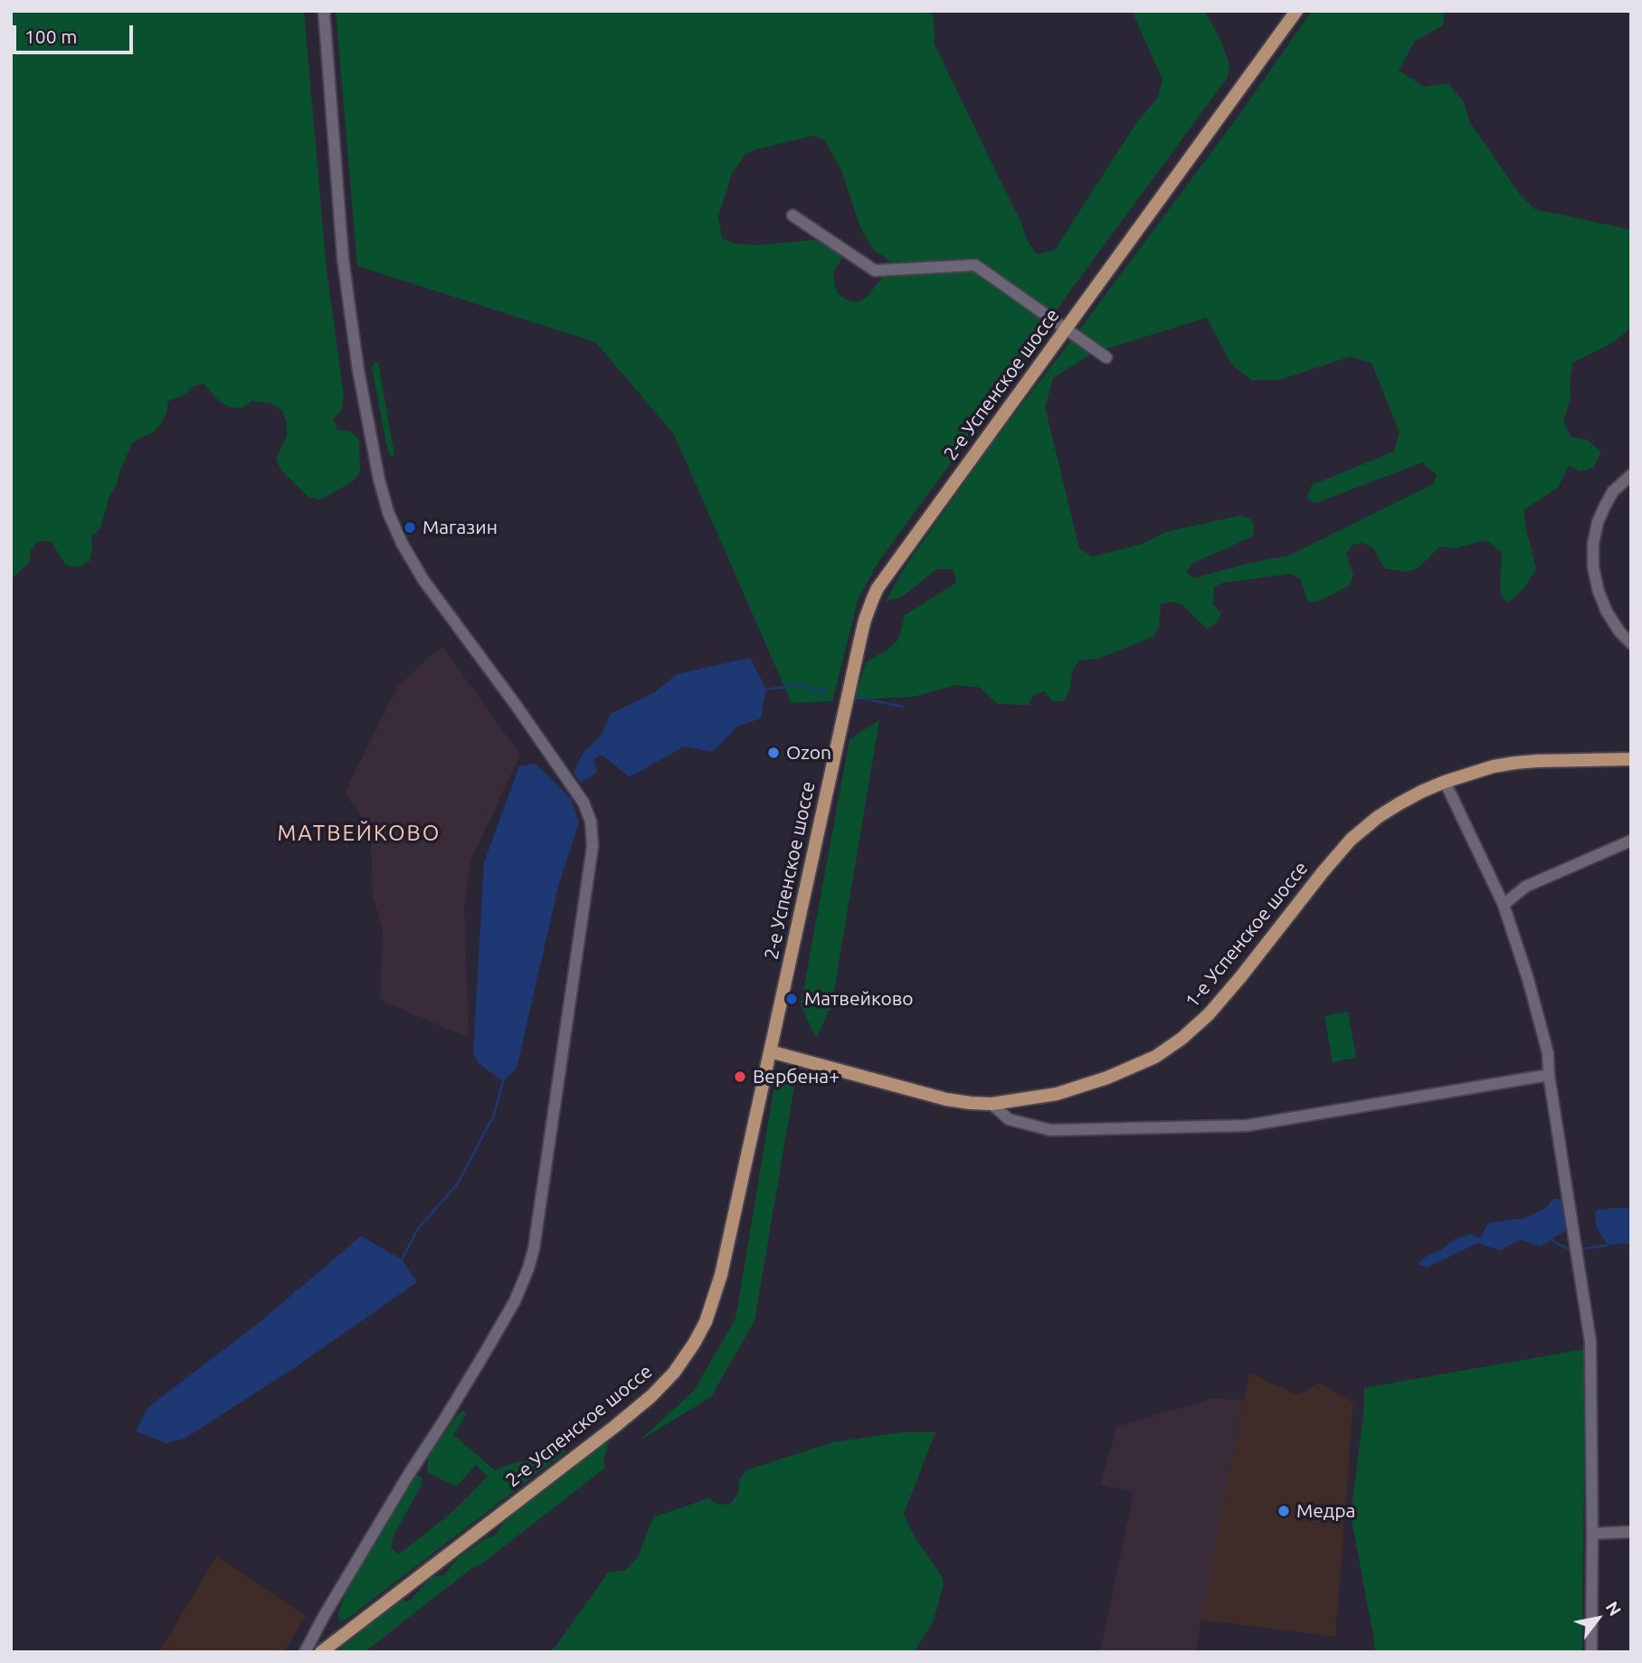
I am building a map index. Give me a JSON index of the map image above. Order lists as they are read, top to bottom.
{
  "streets": {
    "main road": ["2-е Успенское шоссе", "1-е Успенское шоссе"]
  },
  "crossings": [
    ["2-е Успенское шоссе", "1-е Успенское шоссе"]
  ],
  "districts": ["МАТВЕЙКОВО"],
  "places": [
    "Магазин",
    "Ozon",
    "Матвейково",
    "Вербена+",
    "Медра"
  ],
  "scale_bar": "100 m",
  "north": "top right"
}
